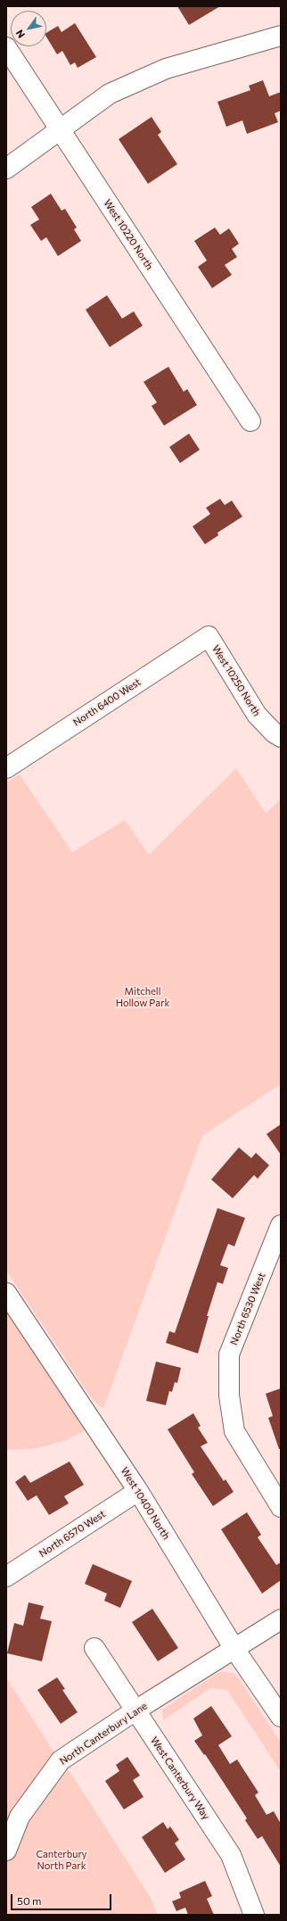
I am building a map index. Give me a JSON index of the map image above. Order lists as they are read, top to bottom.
{
  "streets": {
    "street": [
      "West 10220 North",
      "West 10250 North",
      "North 6400 West",
      "North 6530 West",
      "West 10400 North",
      "North 6570 West",
      "North Canterbury Lane",
      "West Canterbury Way"
    ]
  },
  "crossings": [
    ["West 10250 North", "North 6400 West"],
    ["West 10400 North", "North 6570 West"],
    ["West 10400 North", "North Canterbury Lane"],
    ["North Canterbury Lane", "West Canterbury Way"]
  ],
  "parks": ["Mitchell Hollow Park", "Canterbury North Park"],
  "scale_bar": "50 m",
  "north": "bottom left"
}
